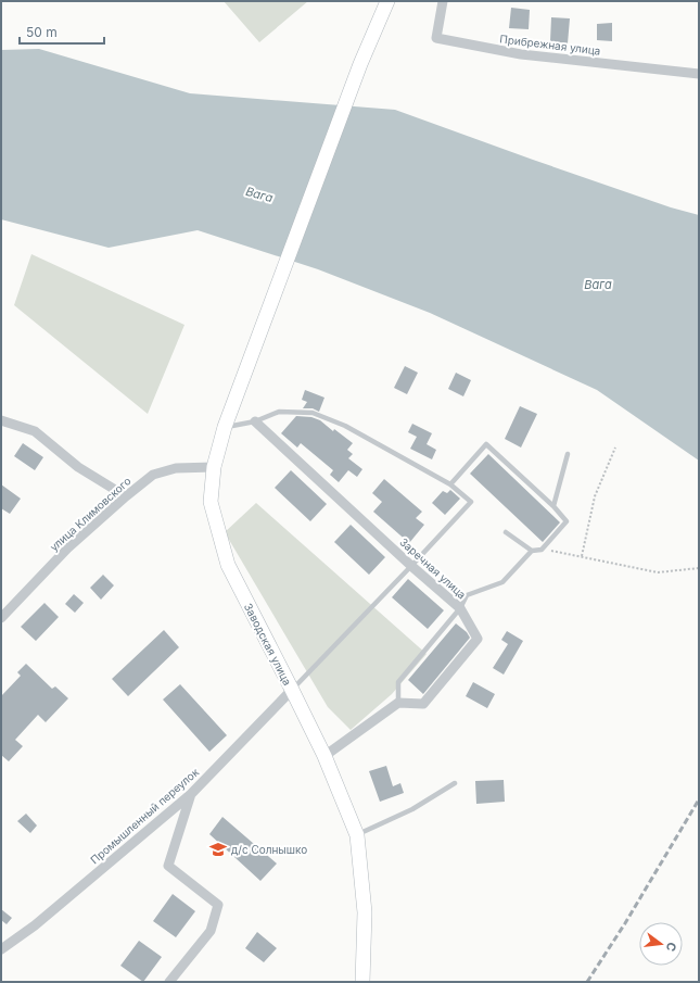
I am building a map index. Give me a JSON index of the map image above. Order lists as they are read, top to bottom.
{
  "streets": {
    "main road": ["Заводская улица"],
    "street": [
      "Прибрежная улица",
      "улица Климовского",
      "Заречная улица",
      "Промышленный переулок"
    ]
  },
  "crossings": [
    ["улица Климовского", "Заводская улица"],
    ["Заводская улица", "Промышленный переулок"]
  ],
  "water": ["Вага"],
  "places": {
    "school or university": ["д/с Солнышко"]
  },
  "scale_bar": "50 m",
  "north": "right"
}
